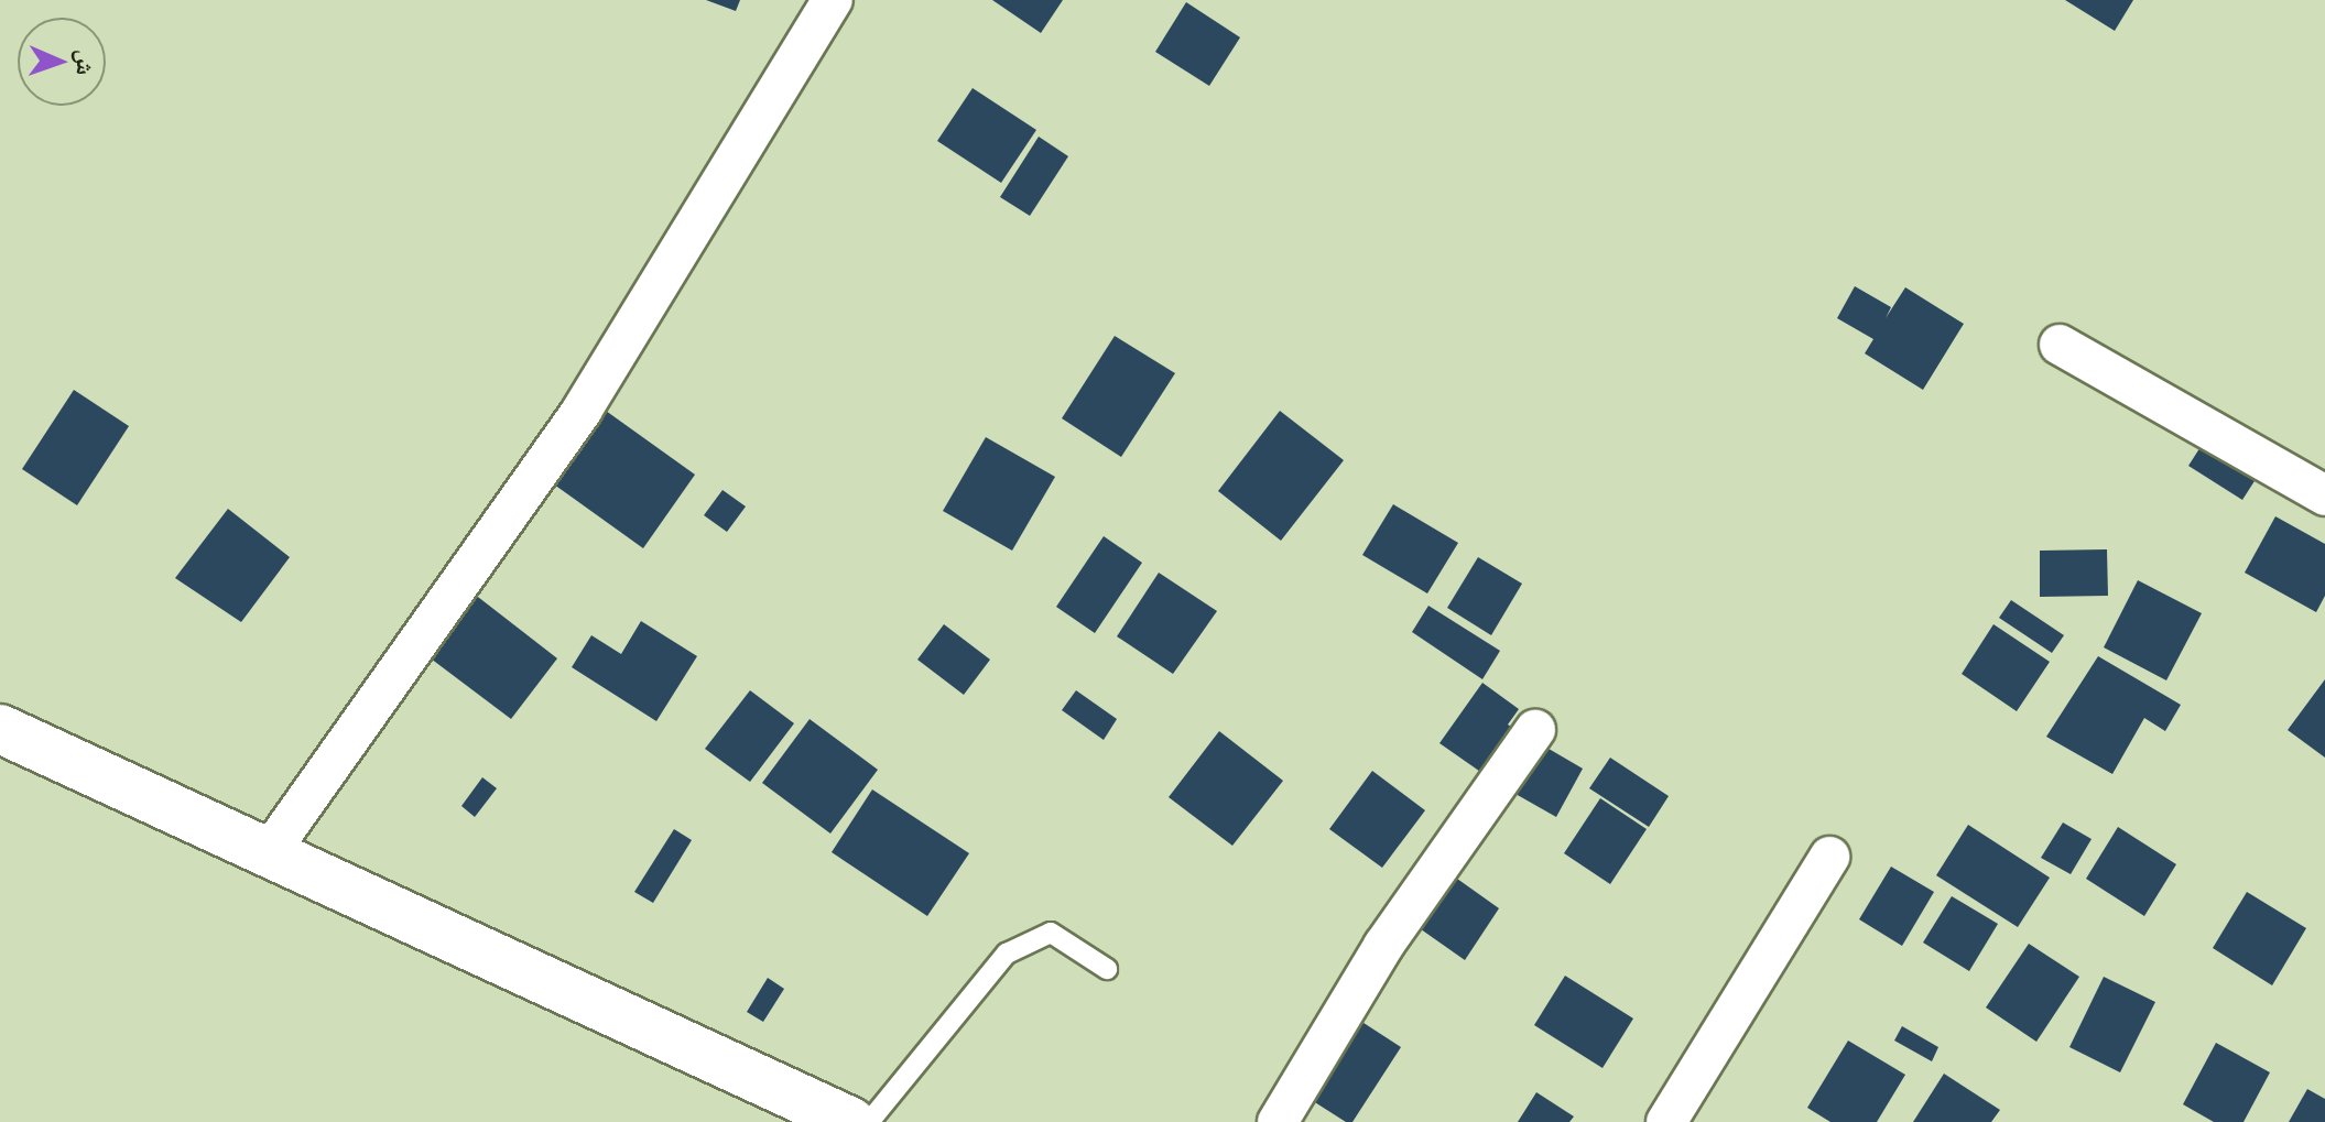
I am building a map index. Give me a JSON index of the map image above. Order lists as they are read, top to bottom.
{
  "north": "right"
}
